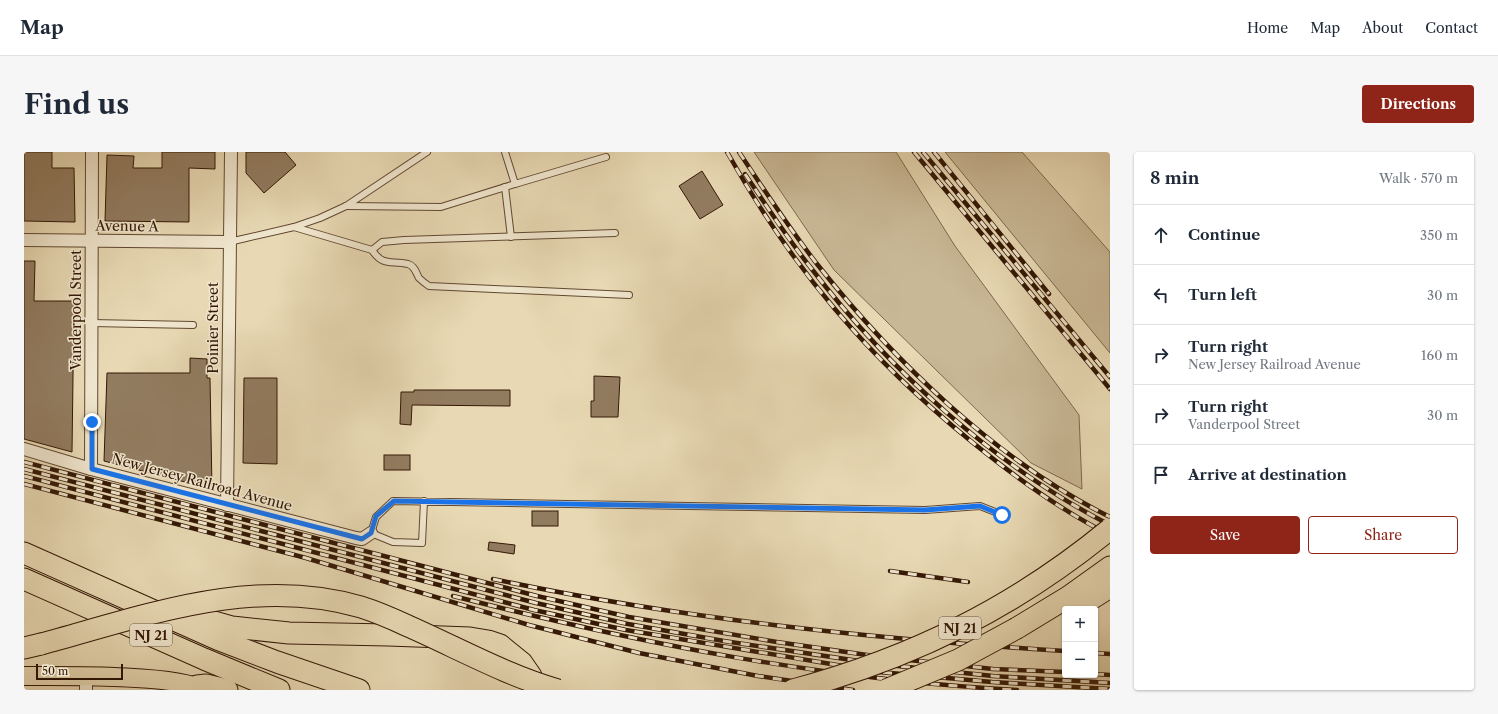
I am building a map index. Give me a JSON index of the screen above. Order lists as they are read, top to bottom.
{
  "streets": {
    "highway": ["NJ 21"],
    "street": [
      "Avenue A",
      "Vanderpool Street",
      "Poinier Street",
      "New Jersey Railroad Avenue"
    ]
  },
  "crossings": [
    ["Avenue A", "Vanderpool Street"],
    ["Avenue A", "Poinier Street"],
    ["Vanderpool Street", "New Jersey Railroad Avenue"],
    ["Poinier Street", "New Jersey Railroad Avenue"]
  ],
  "scale_bar": "50 m",
  "page": {
    "header": "Map",
    "nav": [
      "Home",
      "Map",
      "About",
      "Contact"
    ],
    "buttons": [
      "Directions",
      ["Save", "Share"]
    ],
    "title": "Find us",
    "heading": ["8 min", "Walk · 570 m"],
    "list": [
      ["Continue", "350 m"],
      ["Turn left", "30 m"],
      ["Turn right", "New Jersey Railroad Avenue", "160 m"],
      ["Turn right", "Vanderpool Street", "30 m"],
      "Arrive at destination"
    ],
    "map_buttons": ["+", "−"],
    "scale": "50 m"
  }
}
